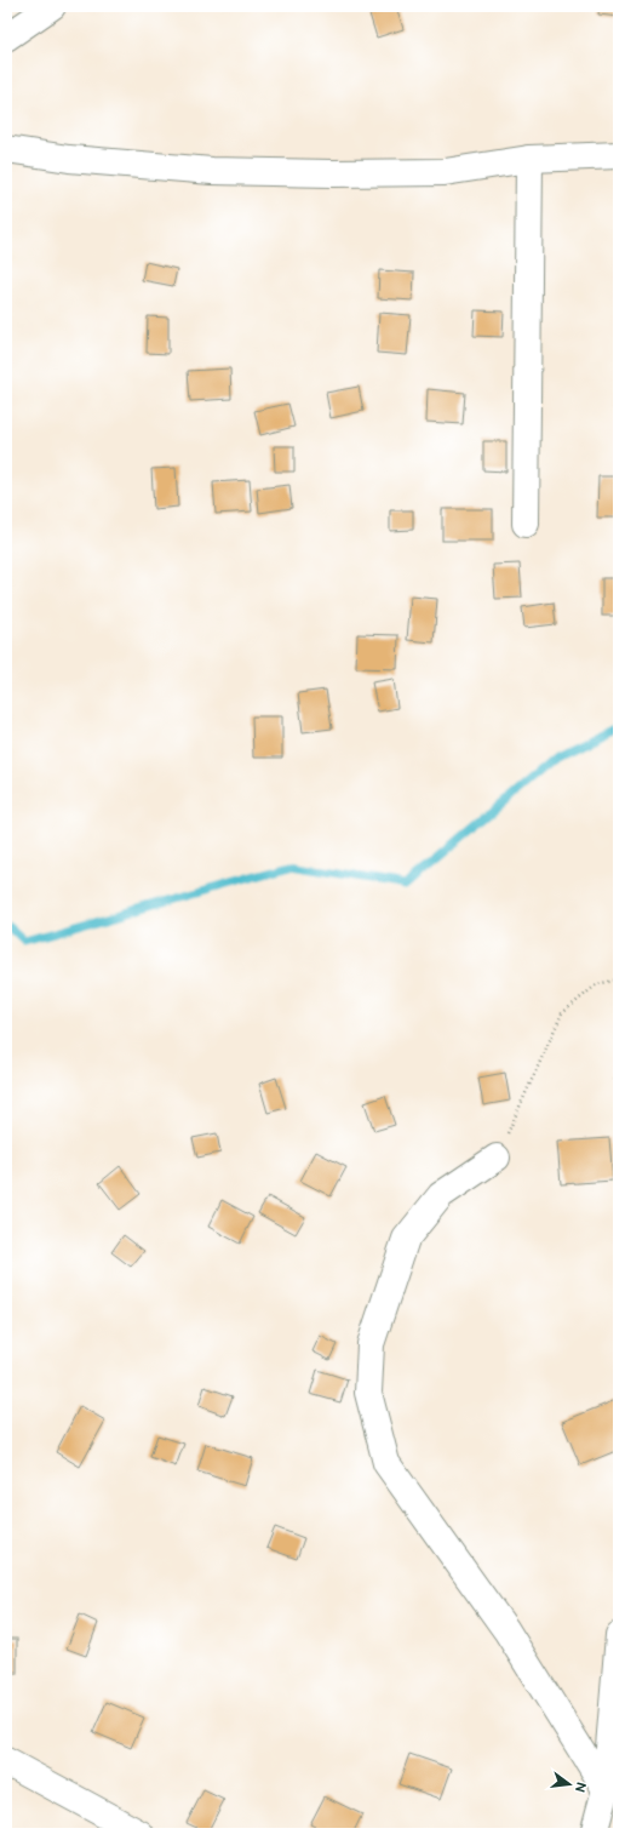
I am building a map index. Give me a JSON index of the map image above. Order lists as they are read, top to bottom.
{
  "north": "right"
}
